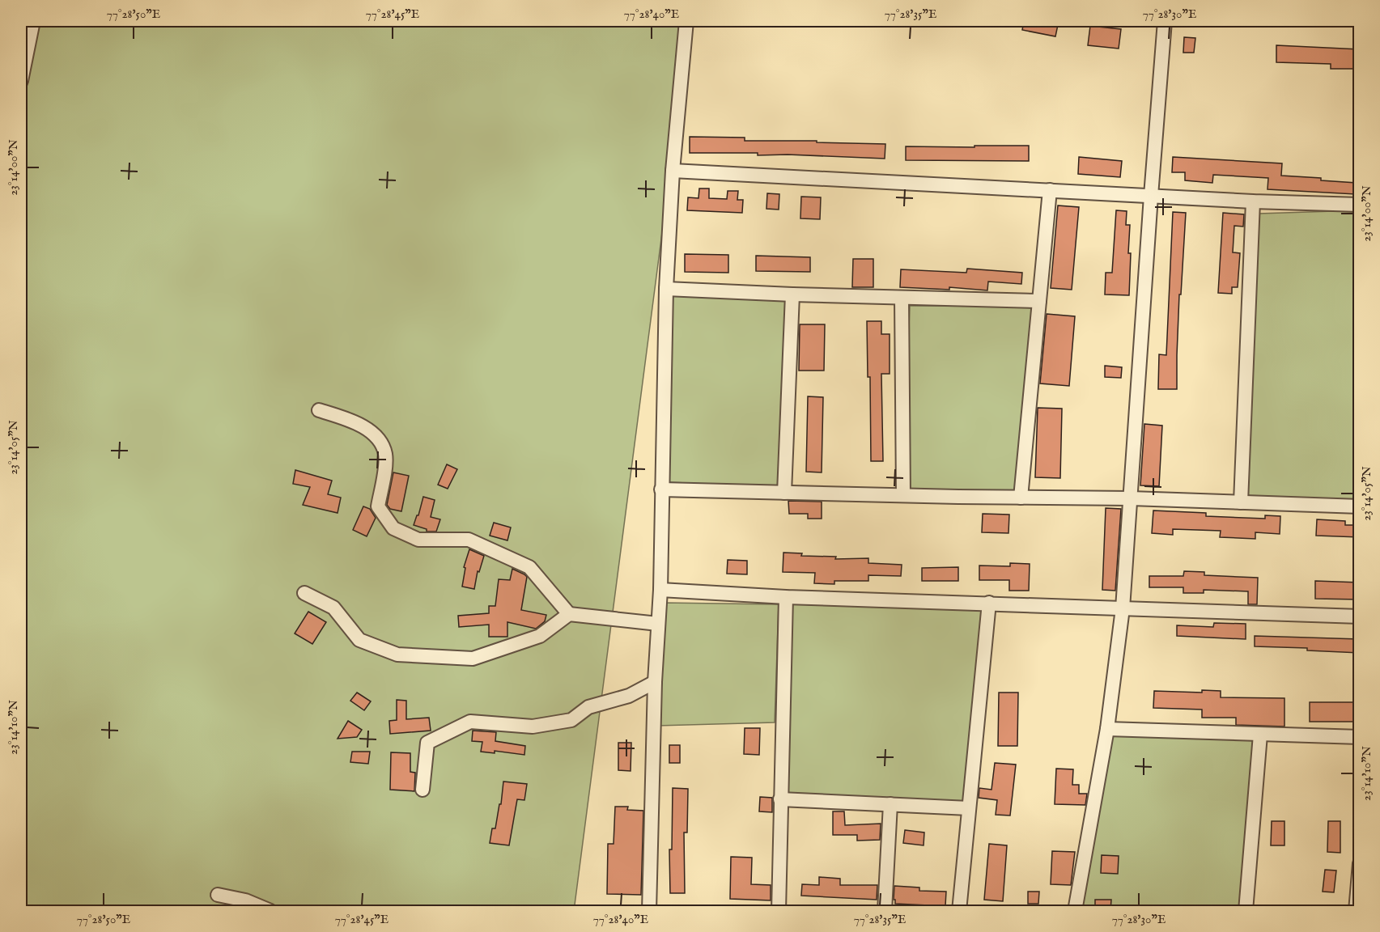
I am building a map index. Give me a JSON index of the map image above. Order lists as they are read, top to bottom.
{
  "coordinates": [
    "77°28'50\"E",
    "77°28'45\"E",
    "77°28'40\"E",
    "77°28'35\"E",
    "77°28'30\"E",
    "23°14'00\"N",
    "23°14'05\"N",
    "23°14'10\"N"
  ]
}
